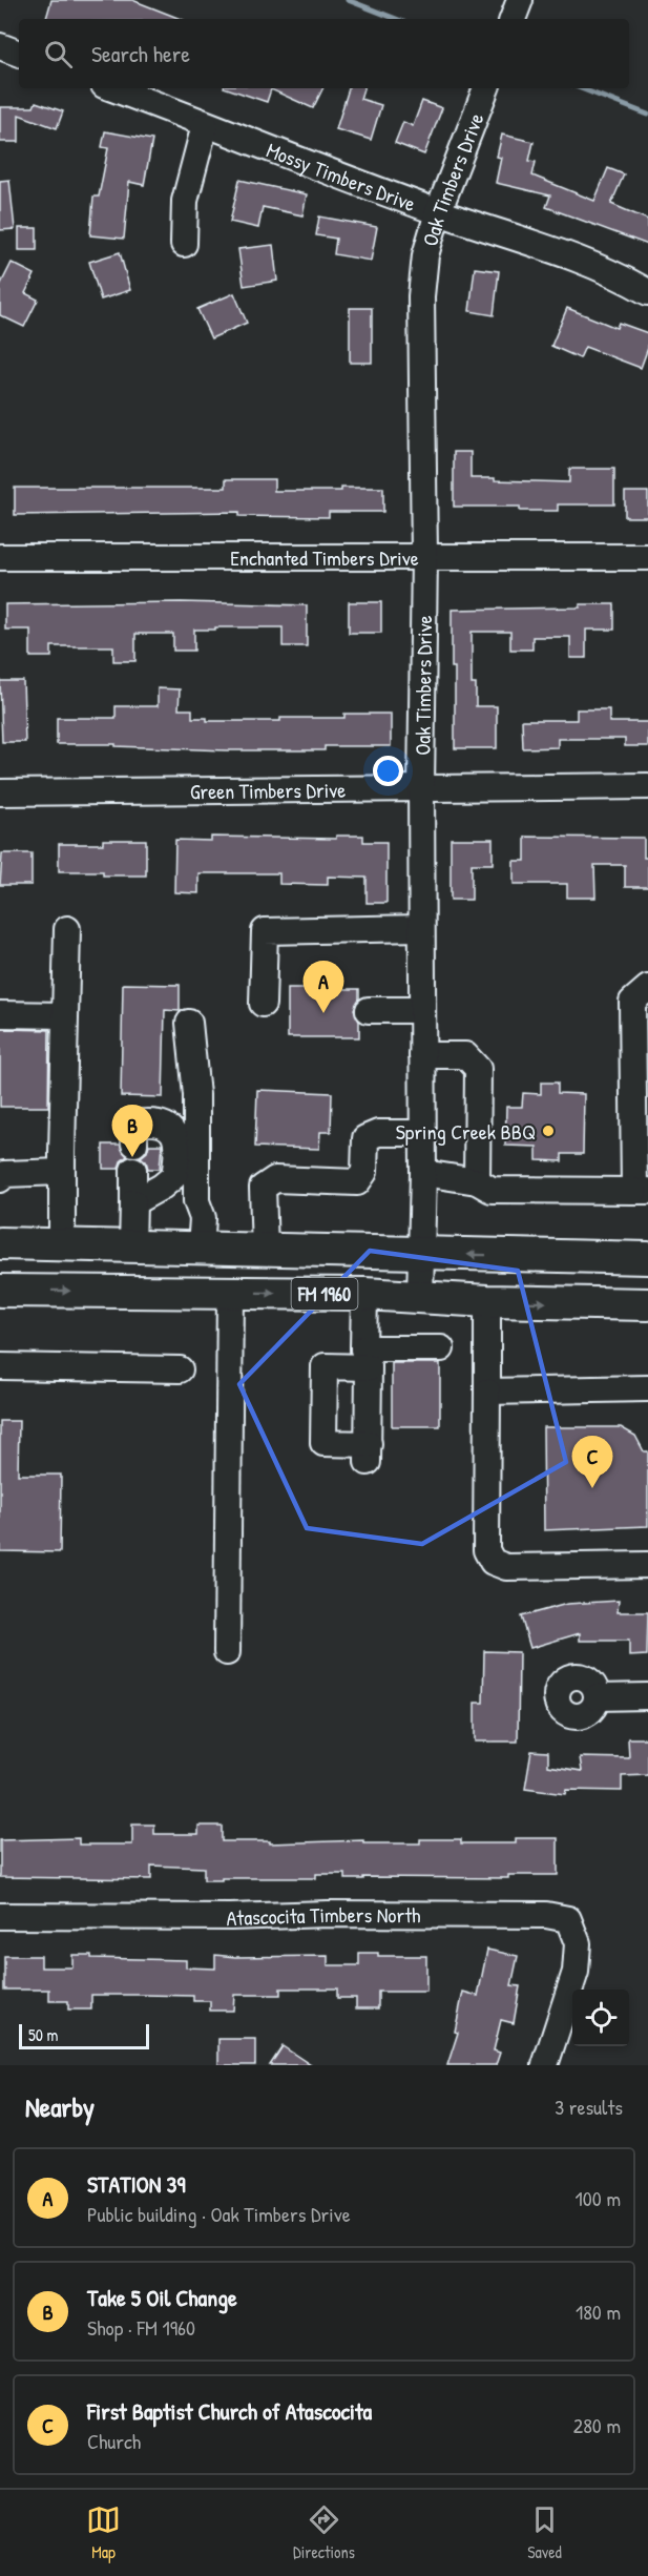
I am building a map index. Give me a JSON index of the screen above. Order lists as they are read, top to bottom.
{
  "streets": {
    "main road": ["FM 1960"],
    "street": [
      "Mossy Timbers Drive",
      "Oak Timbers Drive",
      "Enchanted Timbers Drive",
      "Green Timbers Drive",
      "Atascocita Timbers North"
    ]
  },
  "crossings": [
    ["Mossy Timbers Drive", "Oak Timbers Drive"],
    ["Oak Timbers Drive", "Enchanted Timbers Drive"],
    ["Oak Timbers Drive", "Green Timbers Drive"],
    ["Oak Timbers Drive", "FM 1960"]
  ],
  "places": ["Spring Creek BBQ"],
  "scale_bar": "50 m",
  "page": {
    "search": "Search here",
    "pins": ["A", "B", "C"],
    "scale": "50 m",
    "heading": ["Nearby", "3 results"],
    "list": [
      {
        "mark": "A",
        "name": "STATION 39",
        "note": "Public building · Oak Timbers Drive",
        "value": "100 m"
      },
      {
        "mark": "B",
        "name": "Take 5 Oil Change",
        "note": "Shop · FM 1960",
        "value": "180 m"
      },
      {
        "mark": "C",
        "name": "First Baptist Church of Atascocita",
        "note": "Church",
        "value": "280 m"
      }
    ],
    "nav": ["Map", "Directions", "Saved"]
  }
}
